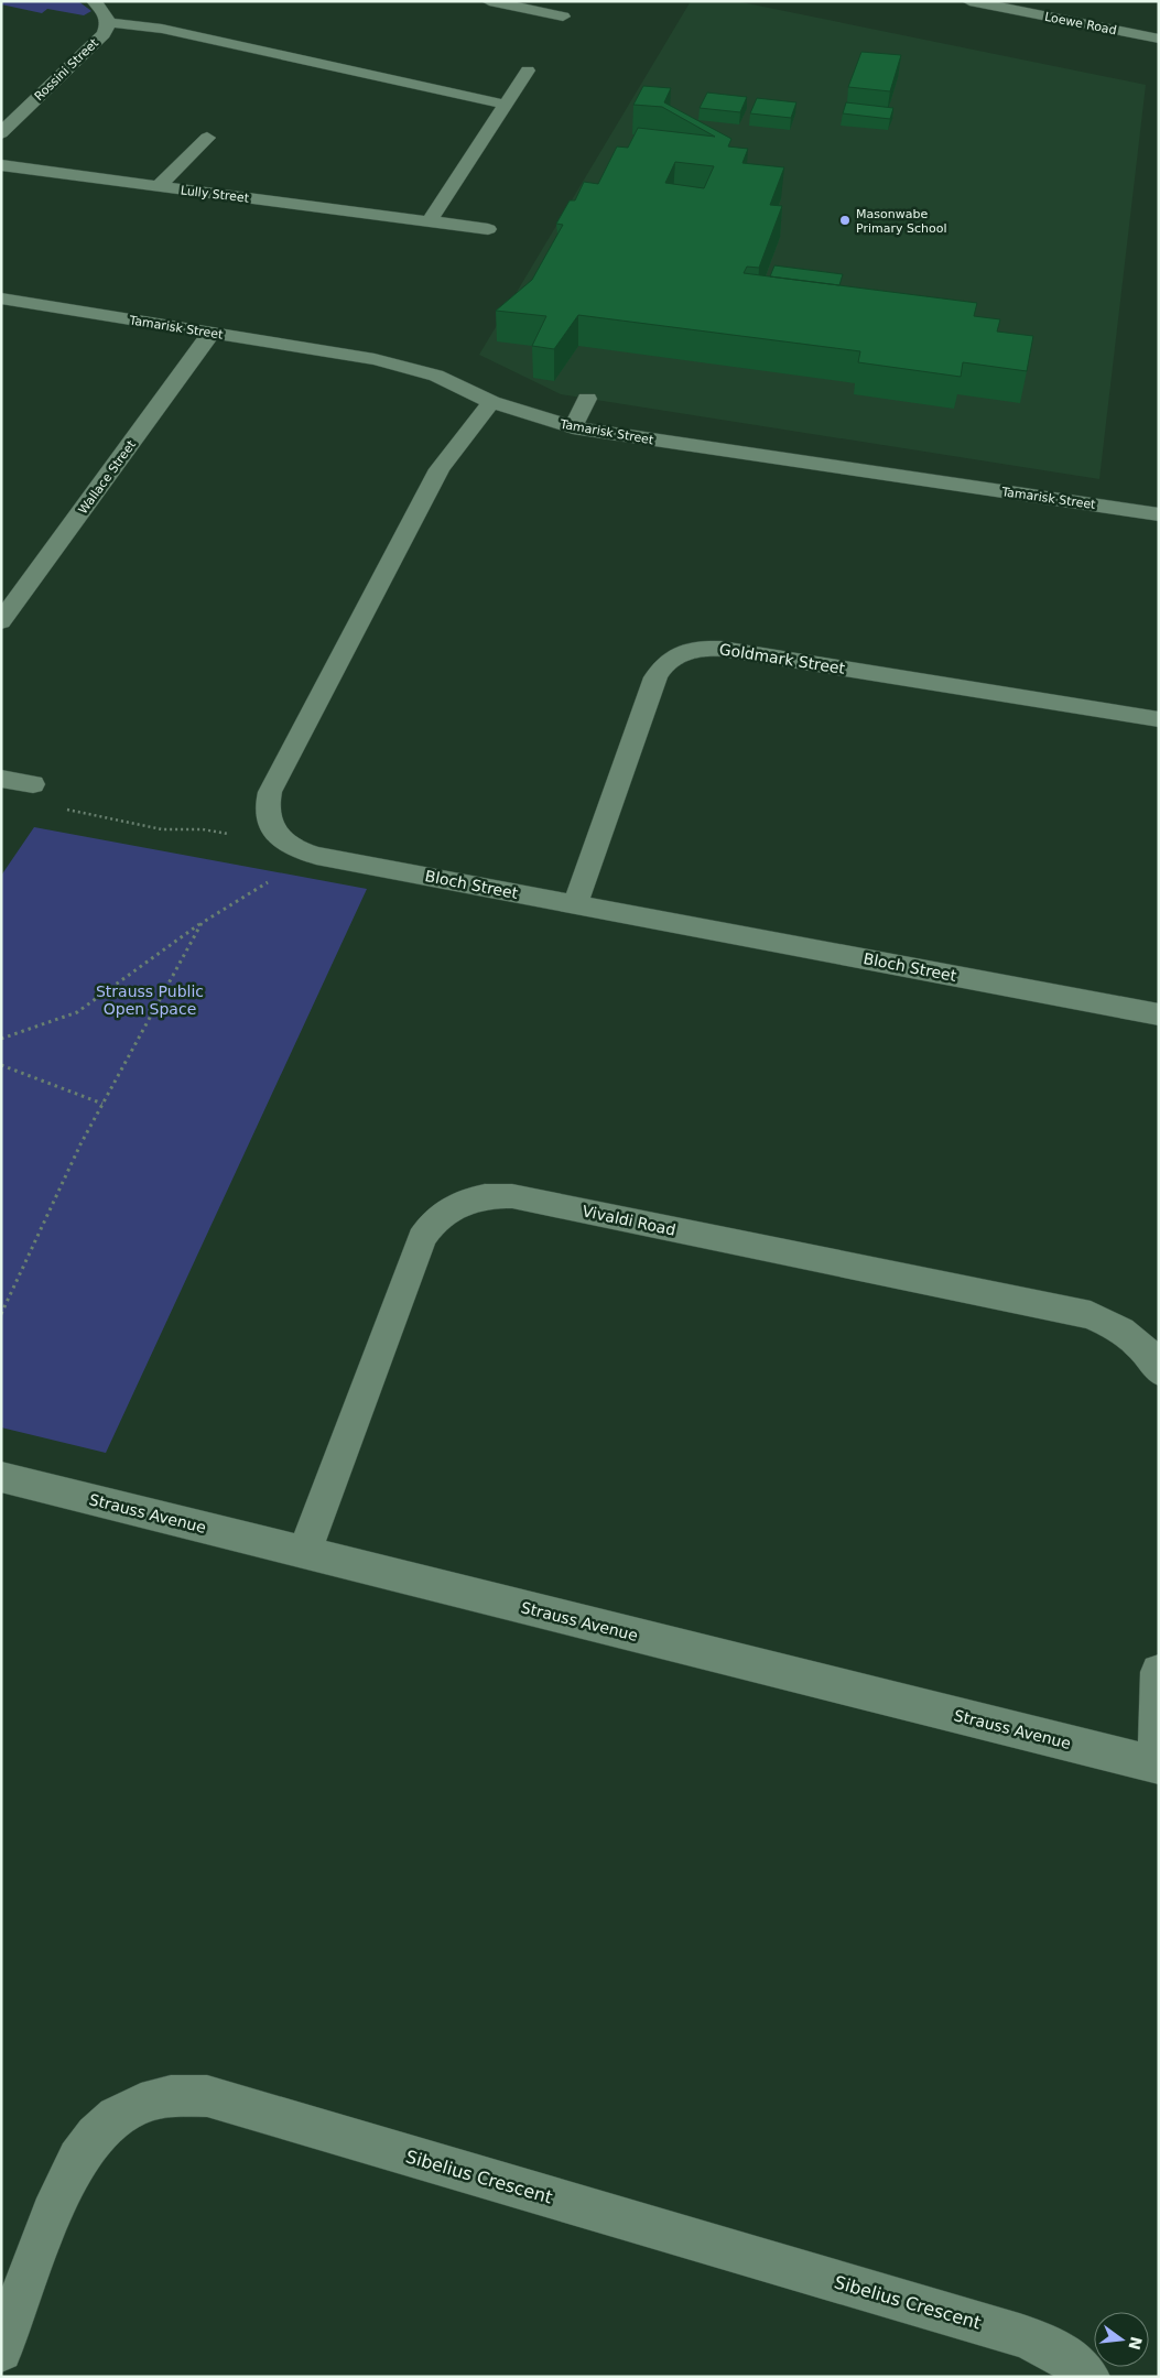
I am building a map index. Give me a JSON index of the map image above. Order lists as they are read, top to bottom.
{
  "streets": {
    "street": [
      "Loewe Road",
      "Rossini Street",
      "Lully Street",
      "Tamarisk Street",
      "Wallace Street",
      "Goldmark Street",
      "Bloch Street",
      "Vivaldi Road",
      "Strauss Avenue",
      "Sibelius Crescent"
    ]
  },
  "crossings": [
    ["Tamarisk Street", "Wallace Street"],
    ["Goldmark Street", "Bloch Street"],
    ["Vivaldi Road", "Strauss Avenue"]
  ],
  "parks": ["Strauss Public Open Space"],
  "places": ["Masonwabe Primary School"],
  "north": "right"
}
